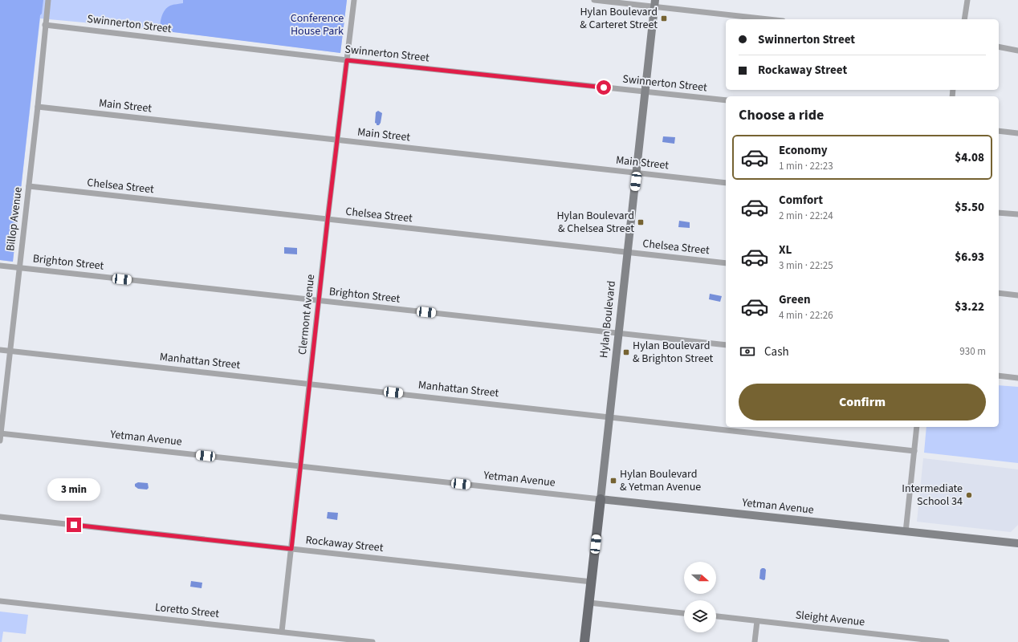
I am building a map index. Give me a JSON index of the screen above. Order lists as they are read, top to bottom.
{
  "streets": {
    "main road": ["Hylan Boulevard"],
    "street": [
      "Swinnerton Street",
      "Main Street",
      "Chelsea Street",
      "Billop Avenue",
      "Brighton Street",
      "Clermont Avenue",
      "Manhattan Street",
      "Yetman Avenue",
      "Rockaway Street",
      "Loretto Street",
      "Sleight Avenue"
    ]
  },
  "crossings": [
    ["Swinnerton Street", "Billop Avenue"],
    ["Swinnerton Street", "Clermont Avenue"],
    ["Swinnerton Street", "Hylan Boulevard"],
    ["Main Street", "Billop Avenue"],
    ["Main Street", "Clermont Avenue"],
    ["Main Street", "Hylan Boulevard"],
    ["Chelsea Street", "Billop Avenue"],
    ["Chelsea Street", "Clermont Avenue"],
    ["Chelsea Street", "Hylan Boulevard"],
    ["Billop Avenue", "Brighton Street"],
    ["Billop Avenue", "Manhattan Street"],
    ["Billop Avenue", "Yetman Avenue"],
    ["Brighton Street", "Clermont Avenue"],
    ["Brighton Street", "Hylan Boulevard"],
    ["Clermont Avenue", "Manhattan Street"],
    ["Clermont Avenue", "Yetman Avenue"],
    ["Clermont Avenue", "Rockaway Street"],
    ["Clermont Avenue", "Loretto Street"],
    ["Hylan Boulevard", "Manhattan Street"],
    ["Hylan Boulevard", "Yetman Avenue"],
    ["Hylan Boulevard", "Rockaway Street"]
  ],
  "parks": ["Conference House Park"],
  "places": {
    "transit": [
      "Hylan Boulevard & Carteret Street",
      "Hylan Boulevard & Chelsea Street",
      "Hylan Boulevard & Brighton Street",
      "Hylan Boulevard & Yetman Avenue"
    ],
    "other": ["Intermediate School 34"]
  },
  "north": "right",
  "page": {
    "banner": ["Swinnerton Street", "Rockaway Street"],
    "heading": "Choose a ride",
    "list": [
      {
        "name": "Economy",
        "note": "1 min · 22:23",
        "value": "$4.08"
      },
      {
        "name": "Comfort",
        "note": "2 min · 22:24",
        "value": "$5.50"
      },
      {
        "name": "XL",
        "note": "3 min · 22:25",
        "value": "$6.93"
      },
      {
        "name": "Green",
        "note": "4 min · 22:26",
        "value": "$3.22"
      }
    ],
    "pay": ["Cash", "930 m"],
    "buttons": "Confirm",
    "bubble": "3 min"
  }
}
